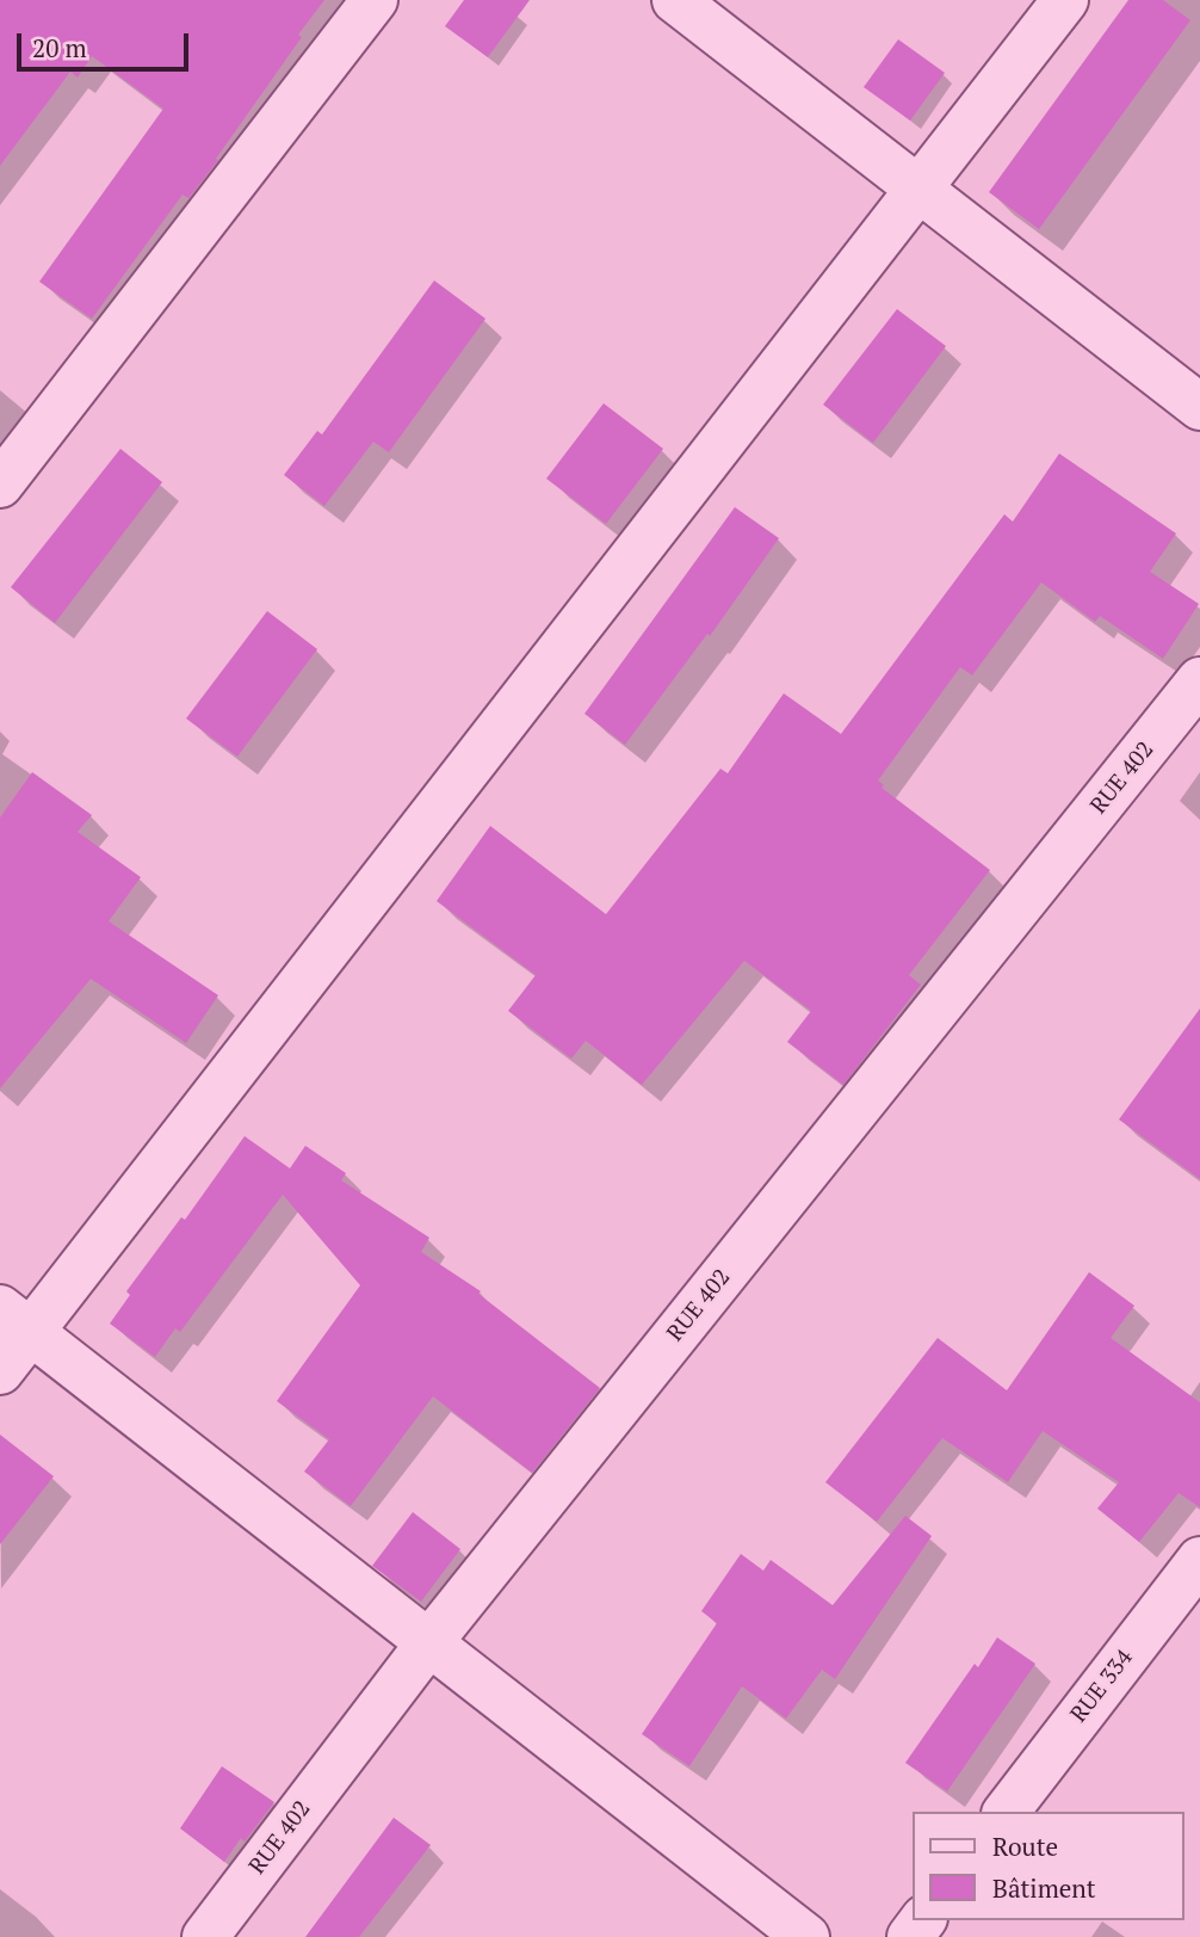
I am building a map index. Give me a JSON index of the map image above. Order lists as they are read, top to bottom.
{
  "streets": {
    "street": ["RUE 402", "RUE 334"]
  },
  "legend": ["Route", "Bâtiment"],
  "scale_bar": "20 m"
}
